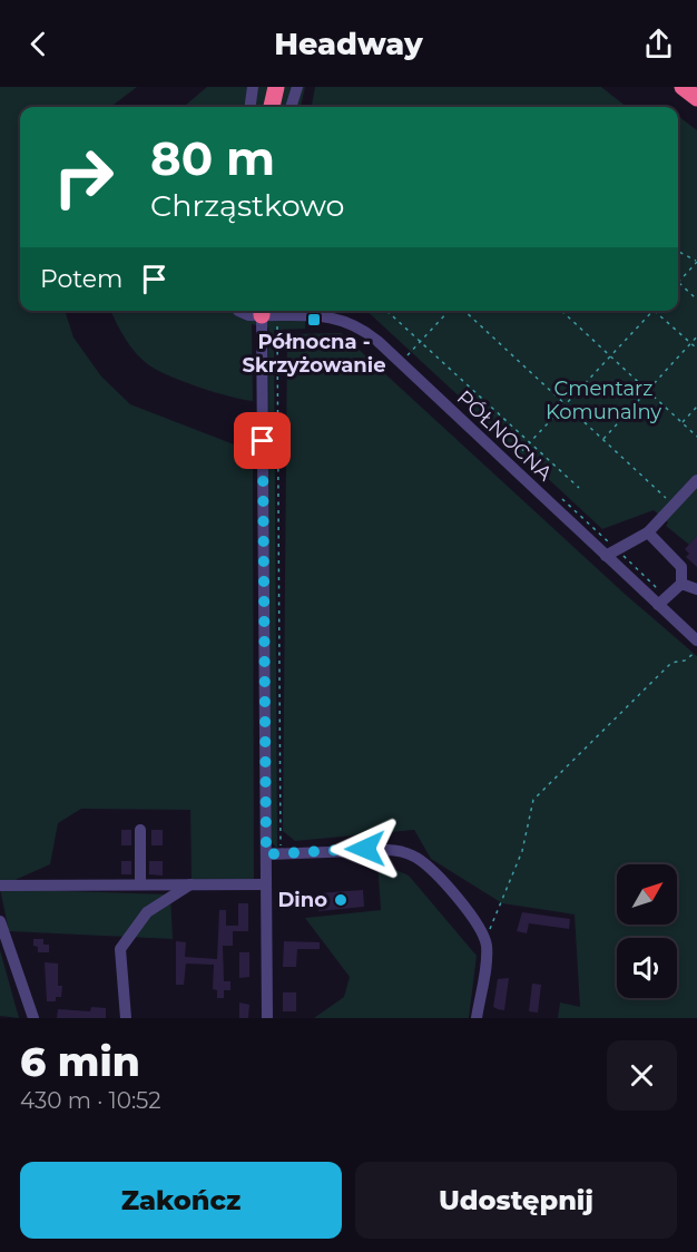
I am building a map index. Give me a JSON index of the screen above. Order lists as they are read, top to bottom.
{
  "streets": {
    "street": ["PÓŁNOCNA"]
  },
  "parks": ["Cmentarz Komunalny"],
  "places": {
    "transit": ["Północna - Skrzyżowanie"],
    "other": ["Dino"]
  },
  "north": "top right",
  "page": {
    "header": "Headway",
    "turn": ["80 m", "Chrząstkowo"],
    "then": "Potem",
    "heading": ["6 min", "430 m · 10:52"],
    "buttons": ["Zakończ", "Udostępnij"]
  }
}
